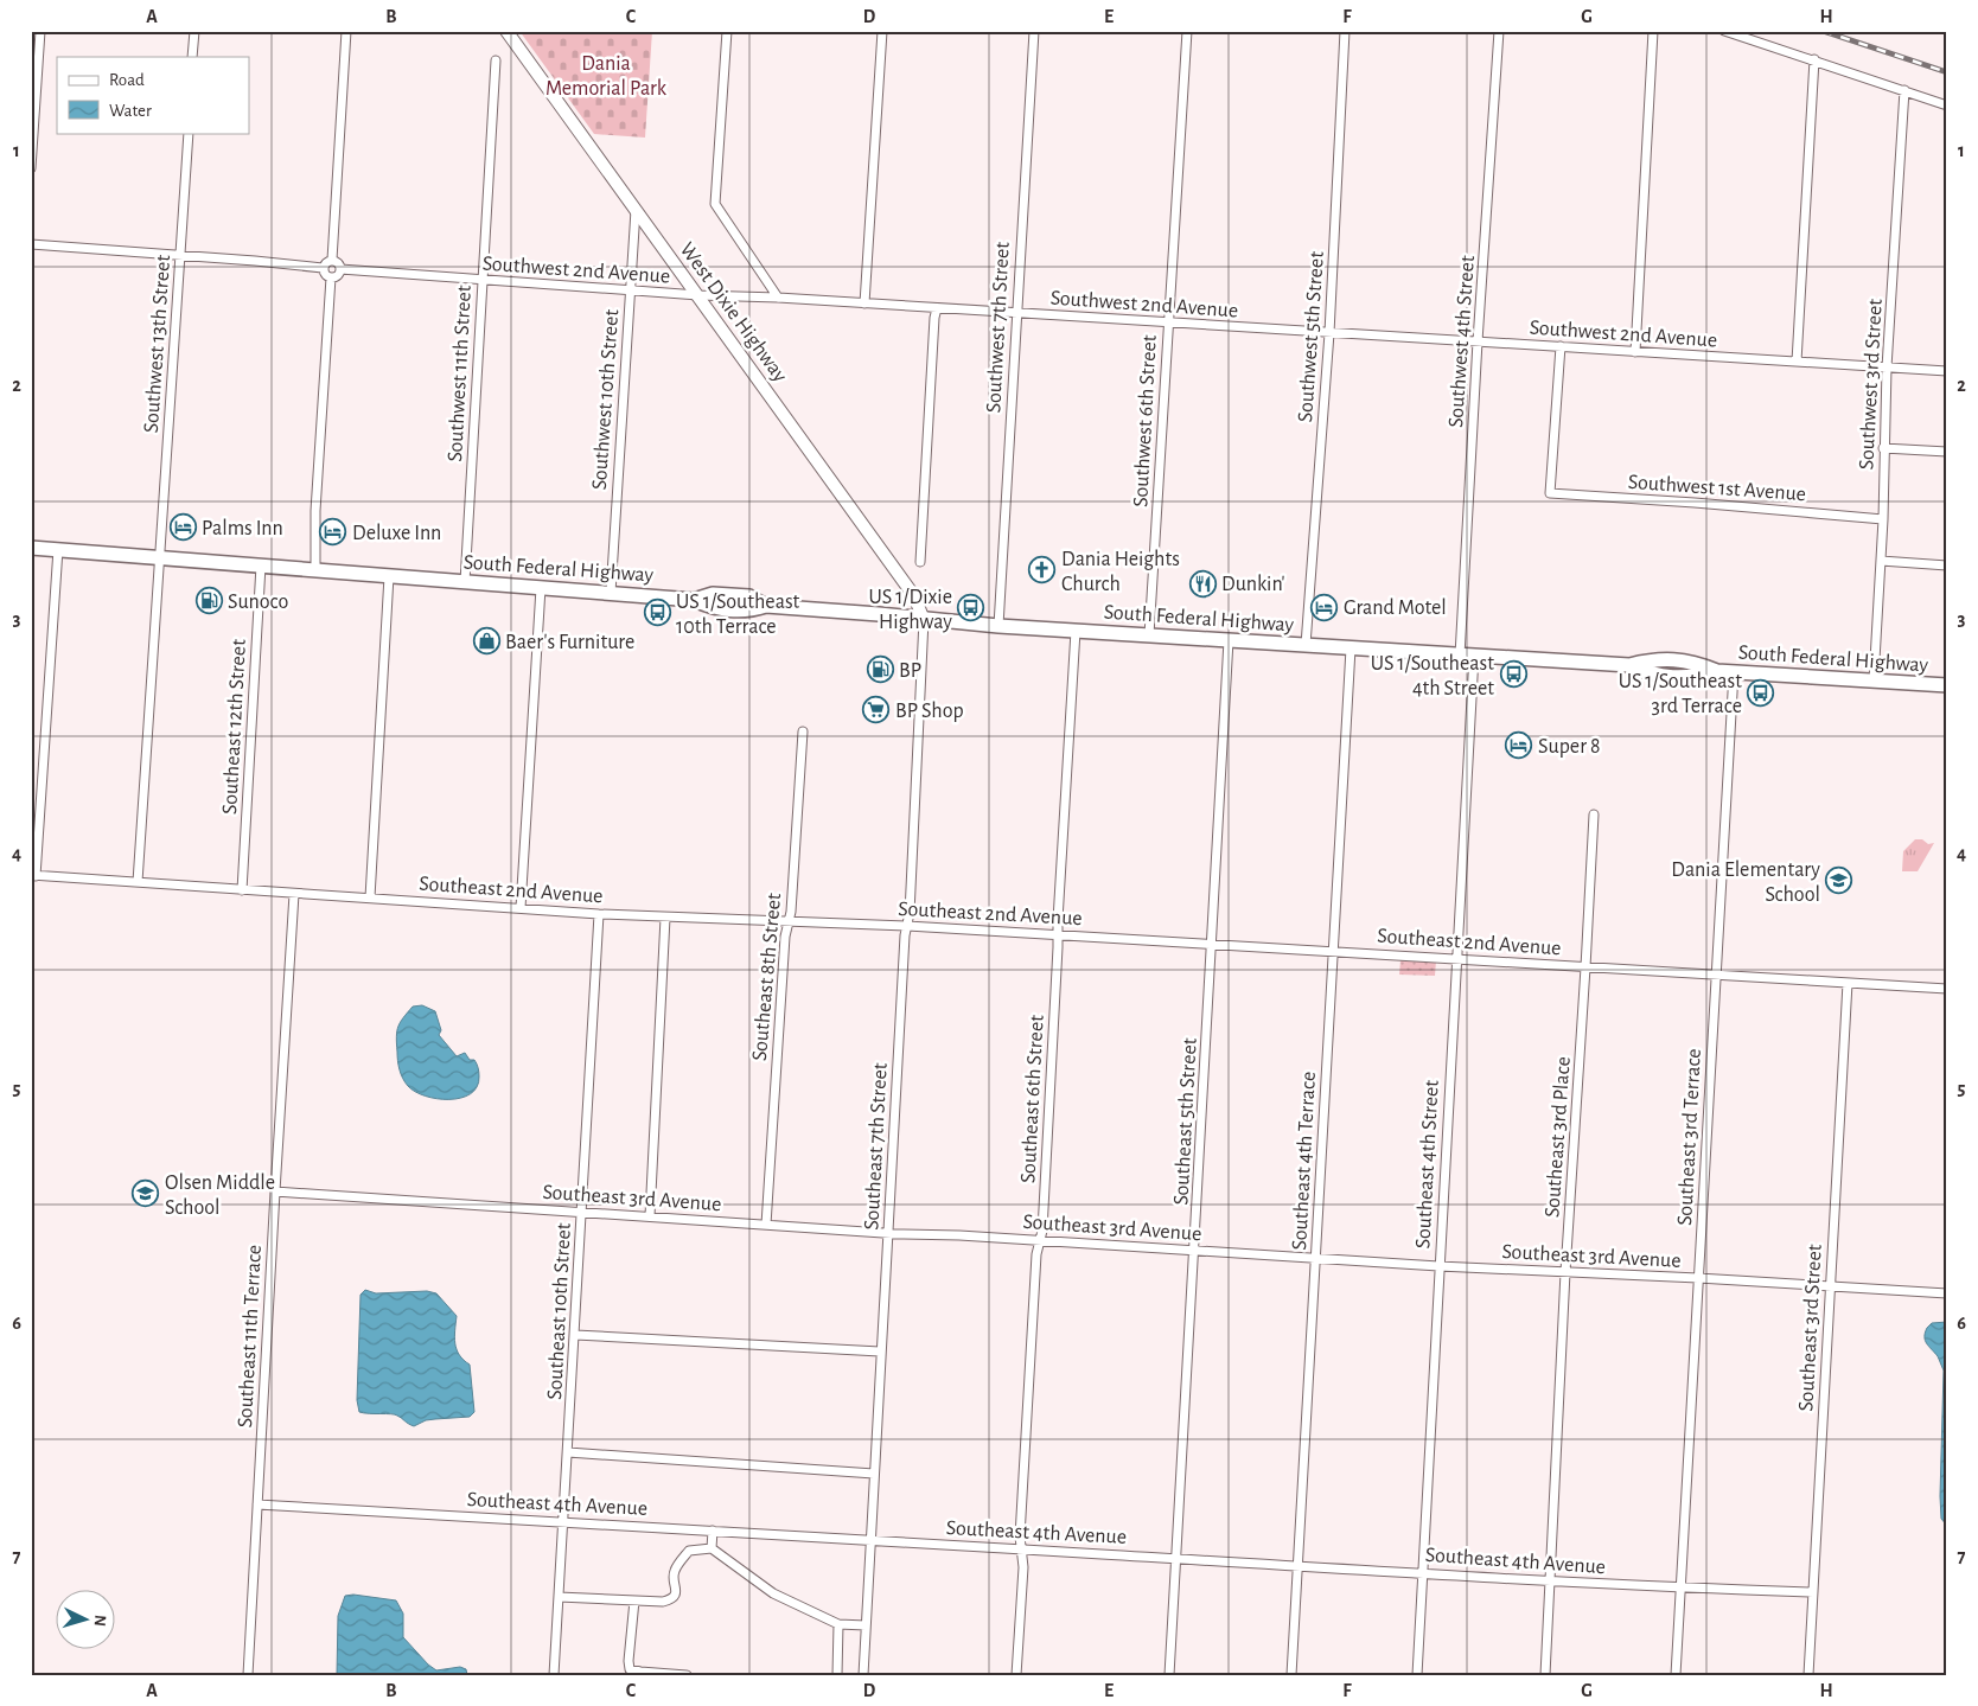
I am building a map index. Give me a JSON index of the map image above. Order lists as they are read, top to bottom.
{
  "streets": {
    "main road": ["West Dixie Highway", "South Federal Highway"],
    "street": [
      "Southwest 2nd Avenue",
      "Southwest 7th Street",
      "Southwest 5th Street",
      "Southwest 4th Street",
      "Southwest 13th Street",
      "Southwest 11th Street",
      "Southwest 3rd Street",
      "Southwest 10th Street",
      "Southwest 6th Street",
      "Southwest 1st Avenue",
      "Southeast 12th Street",
      "Southeast 2nd Avenue",
      "Southeast 8th Street",
      "Southeast 6th Street",
      "Southeast 5th Street",
      "Southeast 3rd Place",
      "Southeast 3rd Terrace",
      "Southeast 7th Street",
      "Southeast 4th Terrace",
      "Southeast 4th Street",
      "Southeast 3rd Avenue",
      "Southeast 10th Street",
      "Southeast 3rd Street",
      "Southeast 11th Terrace",
      "Southeast 4th Avenue"
    ]
  },
  "crossings": [
    ["Southwest 2nd Avenue", "West Dixie Highway"],
    ["Southwest 2nd Avenue", "Southwest 7th Street"],
    ["Southwest 2nd Avenue", "Southwest 5th Street"],
    ["Southwest 2nd Avenue", "Southwest 4th Street"],
    ["Southwest 2nd Avenue", "Southwest 11th Street"],
    ["Southwest 2nd Avenue", "Southwest 3rd Street"],
    ["Southwest 2nd Avenue", "Southwest 10th Street"],
    ["Southwest 2nd Avenue", "Southwest 6th Street"],
    ["Southwest 2nd Avenue", "Southwest 1st Avenue"],
    ["West Dixie Highway", "Southwest 10th Street"],
    ["West Dixie Highway", "South Federal Highway"],
    ["West Dixie Highway", "Southeast 7th Street"],
    ["Southwest 7th Street", "South Federal Highway"],
    ["Southwest 5th Street", "South Federal Highway"],
    ["Southwest 4th Street", "South Federal Highway"],
    ["Southwest 4th Street", "Southeast 4th Street"],
    ["Southwest 13th Street", "South Federal Highway"],
    ["Southwest 13th Street", "Southeast 2nd Avenue"],
    ["Southwest 11th Street", "South Federal Highway"],
    ["Southwest 3rd Street", "Southwest 1st Avenue"],
    ["Southwest 3rd Street", "South Federal Highway"],
    ["Southwest 10th Street", "South Federal Highway"],
    ["Southwest 6th Street", "South Federal Highway"],
    ["South Federal Highway", "Southeast 12th Street"],
    ["South Federal Highway", "Southeast 6th Street"],
    ["South Federal Highway", "Southeast 5th Street"],
    ["South Federal Highway", "Southeast 3rd Terrace"],
    ["South Federal Highway", "Southeast 7th Street"],
    ["South Federal Highway", "Southeast 4th Terrace"],
    ["South Federal Highway", "Southeast 4th Street"],
    ["Southeast 12th Street", "Southeast 2nd Avenue"],
    ["Southeast 2nd Avenue", "Southeast 8th Street"],
    ["Southeast 2nd Avenue", "Southeast 6th Street"],
    ["Southeast 2nd Avenue", "Southeast 5th Street"],
    ["Southeast 2nd Avenue", "Southeast 3rd Place"],
    ["Southeast 2nd Avenue", "Southeast 3rd Terrace"],
    ["Southeast 2nd Avenue", "Southeast 7th Street"],
    ["Southeast 2nd Avenue", "Southeast 4th Terrace"],
    ["Southeast 2nd Avenue", "Southeast 4th Street"],
    ["Southeast 2nd Avenue", "Southeast 10th Street"],
    ["Southeast 2nd Avenue", "Southeast 3rd Street"],
    ["Southeast 2nd Avenue", "Southeast 11th Terrace"],
    ["Southeast 8th Street", "Southeast 3rd Avenue"],
    ["Southeast 6th Street", "Southeast 3rd Avenue"],
    ["Southeast 6th Street", "Southeast 4th Avenue"],
    ["Southeast 5th Street", "Southeast 3rd Avenue"],
    ["Southeast 5th Street", "Southeast 4th Avenue"],
    ["Southeast 3rd Place", "Southeast 3rd Avenue"],
    ["Southeast 3rd Place", "Southeast 4th Avenue"],
    ["Southeast 3rd Terrace", "Southeast 3rd Avenue"],
    ["Southeast 3rd Terrace", "Southeast 4th Avenue"],
    ["Southeast 7th Street", "Southeast 3rd Avenue"],
    ["Southeast 7th Street", "Southeast 4th Avenue"],
    ["Southeast 4th Terrace", "Southeast 3rd Avenue"],
    ["Southeast 4th Terrace", "Southeast 4th Avenue"],
    ["Southeast 4th Street", "Southeast 3rd Avenue"],
    ["Southeast 4th Street", "Southeast 4th Avenue"],
    ["Southeast 3rd Avenue", "Southeast 10th Street"],
    ["Southeast 3rd Avenue", "Southeast 3rd Street"],
    ["Southeast 3rd Avenue", "Southeast 11th Terrace"],
    ["Southeast 10th Street", "Southeast 4th Avenue"],
    ["Southeast 3rd Street", "Southeast 4th Avenue"],
    ["Southeast 11th Terrace", "Southeast 4th Avenue"]
  ],
  "parks": ["Dania Memorial Park"],
  "places": {
    "hotel": [
      "Palms Inn",
      "Deluxe Inn",
      "Grand Motel",
      "Super 8"
    ],
    "church": ["Dania Heights Church"],
    "restaurant": ["Dunkin'"],
    "fuel station": ["Sunoco", "BP"],
    "bus stop": [
      "US 1/Dixie Highway",
      "US 1/Southeast 10th Terrace",
      "US 1/Southeast 4th Street",
      "US 1/Southeast 3rd Terrace"
    ],
    "shop": ["Baer's Furniture"],
    "supermarket": ["BP Shop"],
    "school or university": ["Dania Elementary School", "Olsen Middle School"]
  },
  "legend": ["Road", "Water"],
  "north": "right",
  "grid": {
    "columns": [
      "A",
      "B",
      "C",
      "D",
      "E",
      "F",
      "G",
      "H"
    ],
    "rows": [
      "1",
      "2",
      "3",
      "4",
      "5",
      "6",
      "7"
    ]
  }
}
